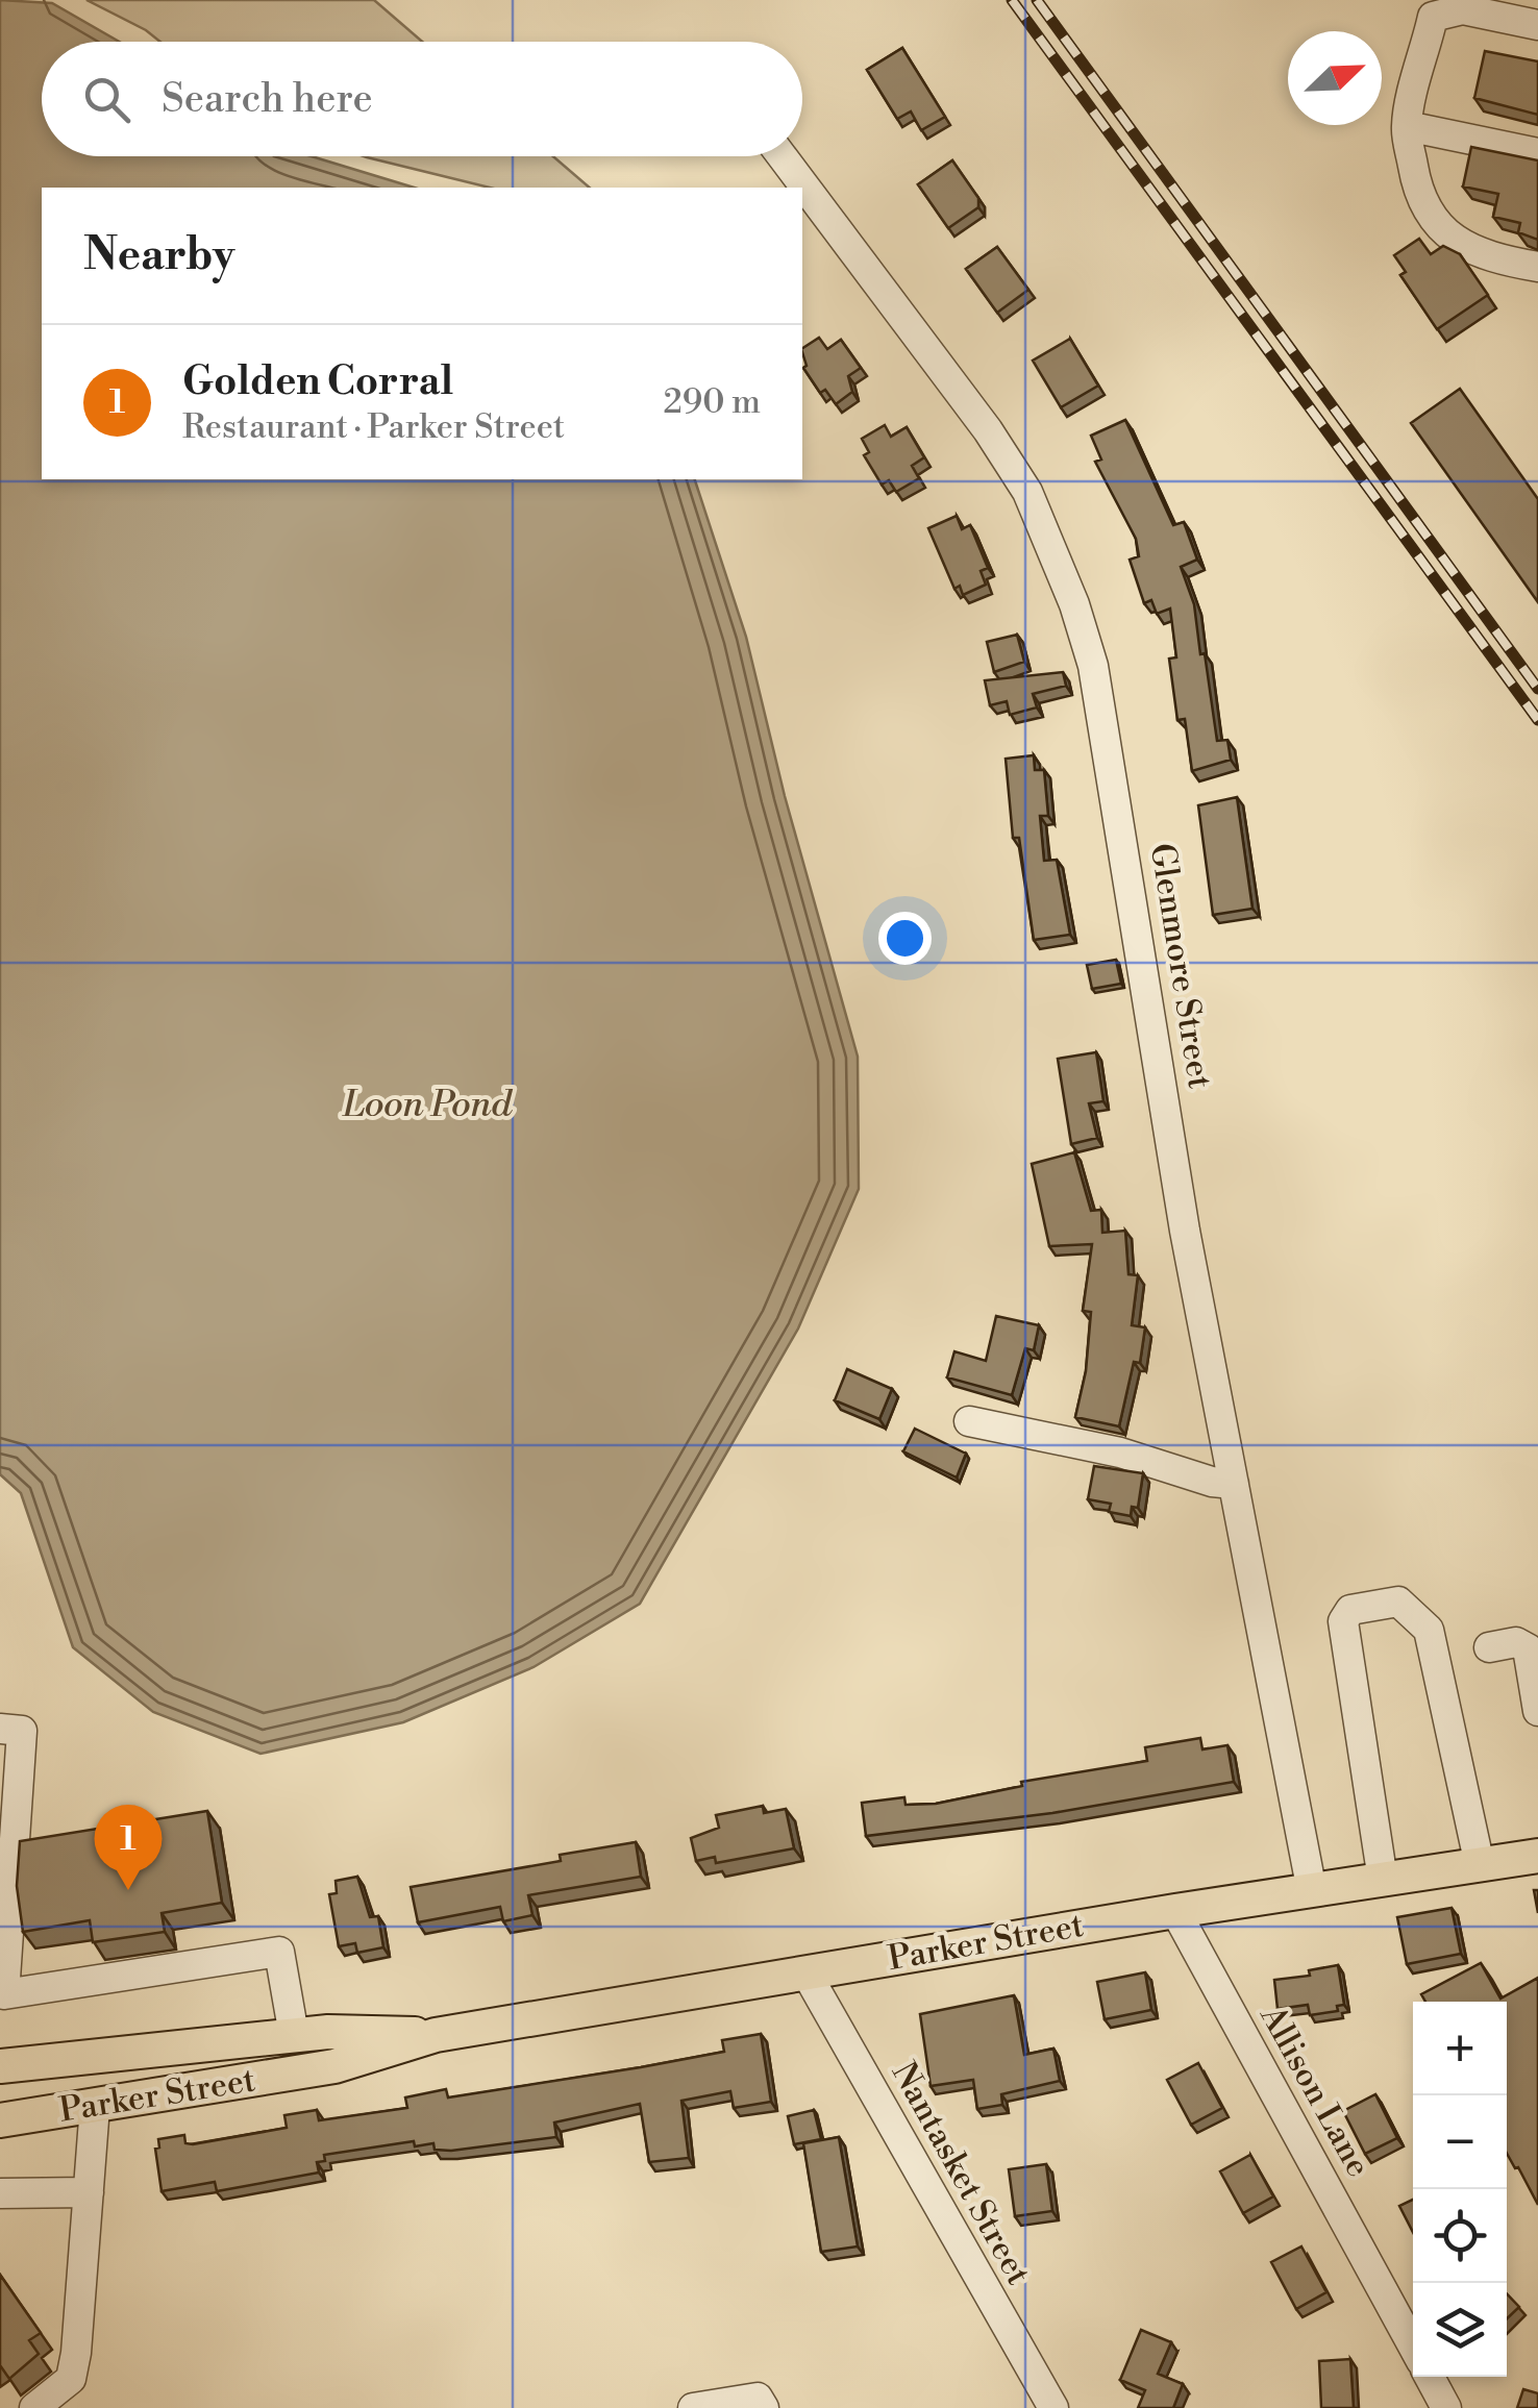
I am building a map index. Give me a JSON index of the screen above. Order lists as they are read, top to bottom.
{
  "streets": {
    "main road": ["Parker Street"],
    "street": ["Glenmore Street", "Allison Lane", "Nantasket Street"]
  },
  "crossings": [
    ["Glenmore Street", "Parker Street"],
    ["Parker Street", "Allison Lane"],
    ["Parker Street", "Nantasket Street"]
  ],
  "water": ["Loon Pond"],
  "north": "top right",
  "page": {
    "search": "Search here",
    "heading": "Nearby",
    "list": [
      {
        "mark": "1",
        "name": "Golden Corral",
        "note": "Restaurant · Parker Street",
        "value": "290 m"
      }
    ],
    "pins": "1",
    "map_buttons": ["+", "−"]
  }
}
